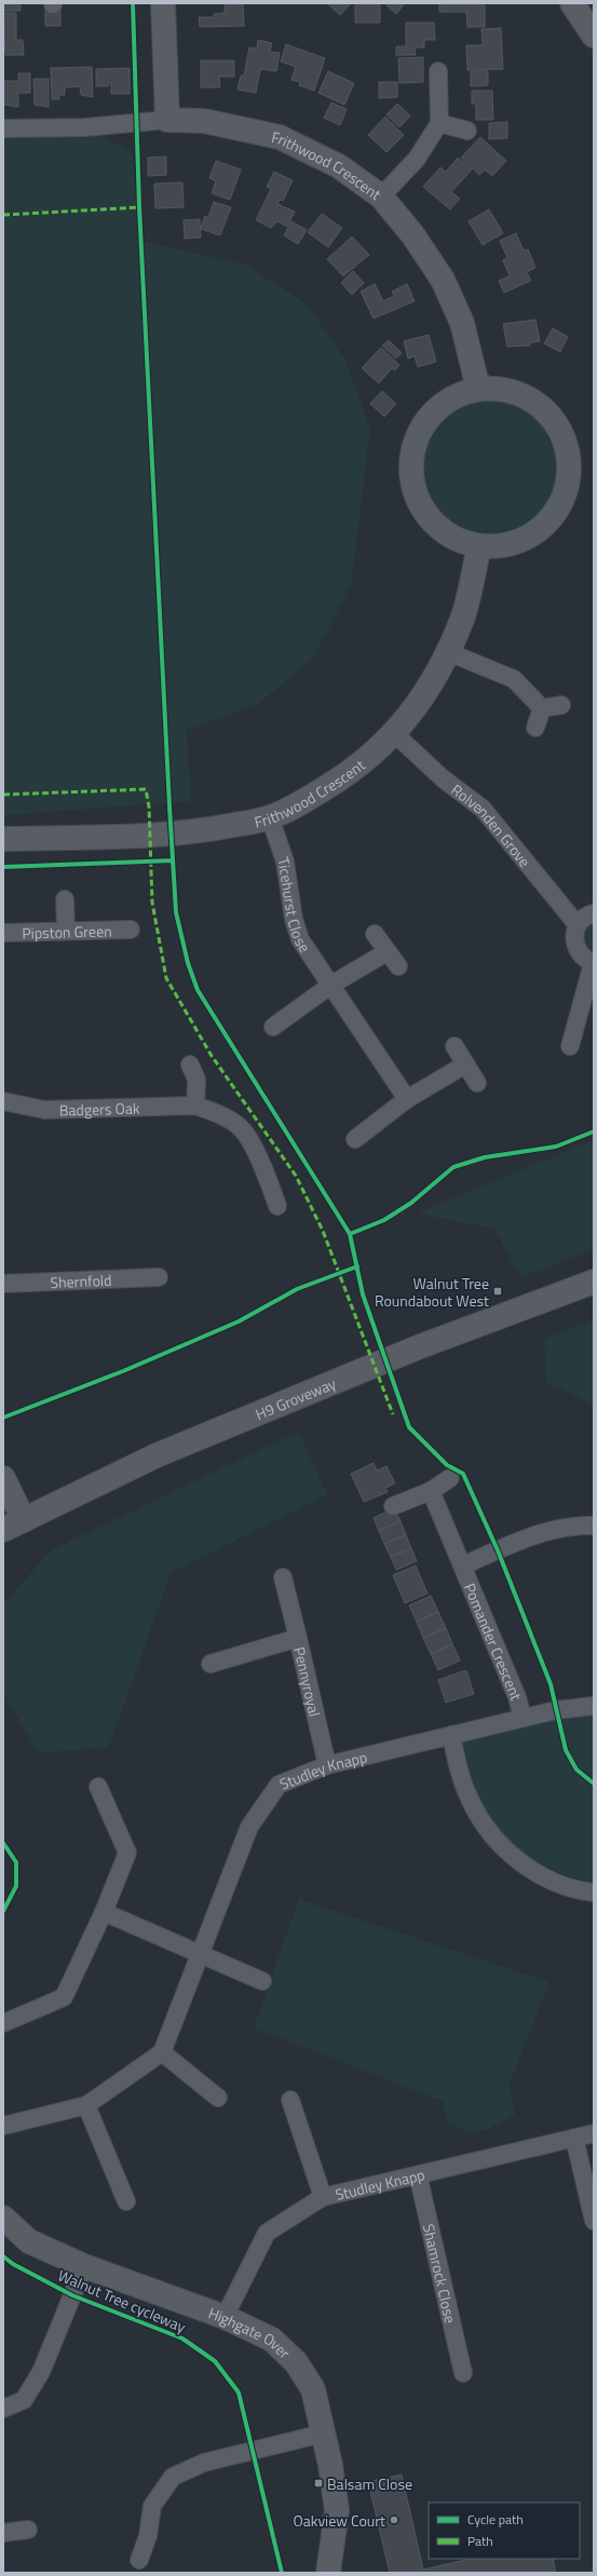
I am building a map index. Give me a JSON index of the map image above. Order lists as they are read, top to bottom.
{
  "streets": {
    "street": [
      "Frithwood Crescent",
      "Rolvenden Grove",
      "Ticehurst Close",
      "Pipston Green",
      "Badgers Oak",
      "Shernfold",
      "H9 Groveway",
      "Pomander Crescent",
      "Pennyroyal",
      "Studley Knapp",
      "Shamrock Close",
      "Highgate Over"
    ],
    "cycle path": ["Walnut Tree cycleway"]
  },
  "crossings": [
    ["Frithwood Crescent", "Rolvenden Grove"],
    ["Frithwood Crescent", "Ticehurst Close"],
    ["Pomander Crescent", "Studley Knapp"],
    ["Pennyroyal", "Studley Knapp"],
    ["Studley Knapp", "Shamrock Close"],
    ["Studley Knapp", "Highgate Over"]
  ],
  "places": {
    "transit": ["Walnut Tree Roundabout West", "Balsam Close"],
    "other": ["Oakview Court"]
  },
  "legend": ["Cycle path", "Path"]
}
